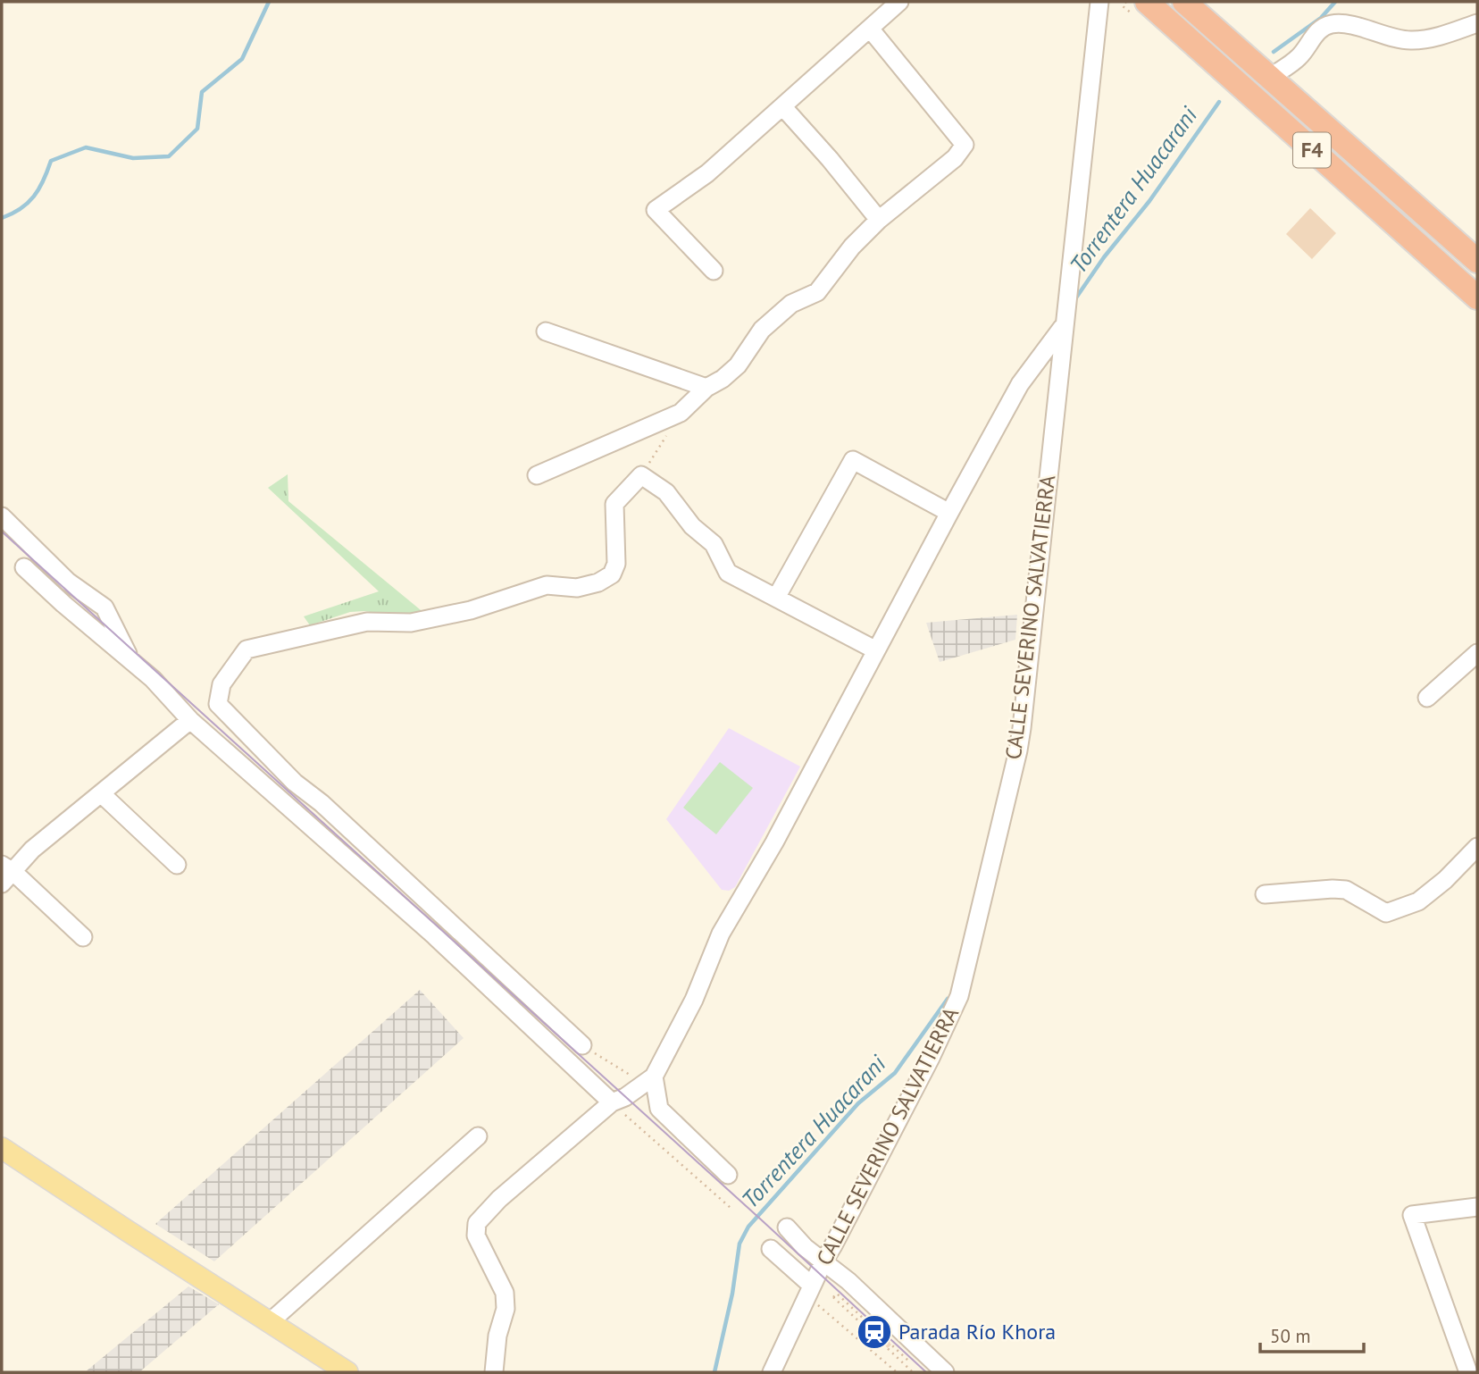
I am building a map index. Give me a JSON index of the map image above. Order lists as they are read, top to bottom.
{
  "streets": {
    "highway": ["F4"],
    "street": ["CALLE SEVERINO SALVATIERRA"]
  },
  "water": ["Torrentera Huacarani"],
  "places": {
    "station": ["Parada Río Khora"]
  },
  "scale_bar": "50 m"
}
